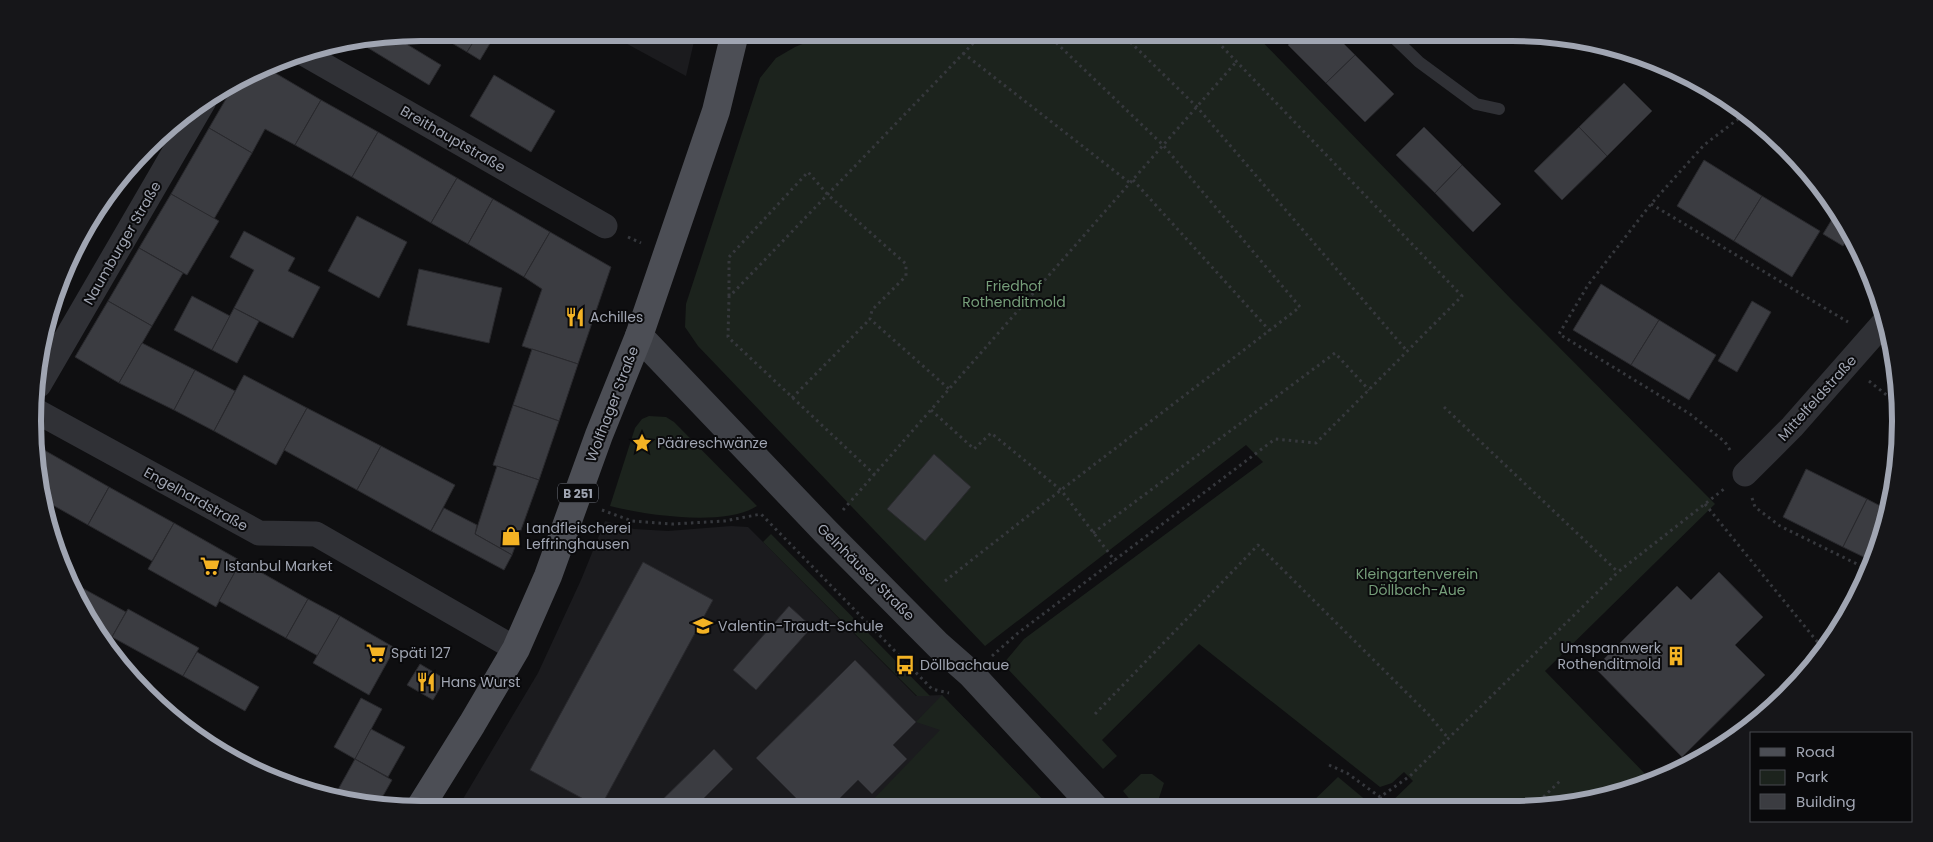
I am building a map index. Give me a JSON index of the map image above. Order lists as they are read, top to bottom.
{
  "streets": {
    "main road": ["Wolfhager Straße", "B 251", "Gelnhäuser Straße"],
    "street": [
      "Breithauptstraße",
      "Naumburger Straße",
      "Mittelfeldstraße",
      "Engelhardstraße"
    ]
  },
  "crossings": [
    ["Wolfhager Straße", "Engelhardstraße"],
    ["Wolfhager Straße", "Gelnhäuser Straße"]
  ],
  "parks": ["Friedhof Rothenditmold", "Kleingartenverein Döllbach-Aue"],
  "places": {
    "restaurant": ["Achilles", "Hans Wurst"],
    "place": ["Pääreschwänze"],
    "shop": ["Landfleischerei Leffringhausen"],
    "supermarket": ["Istanbul Market", "Späti 127"],
    "school or university": ["Valentin-Traudt-Schule"],
    "building": ["Umspannwerk Rothenditmold"],
    "bus stop": ["Döllbachaue"]
  },
  "legend": ["Road", "Park", "Building"]
}
